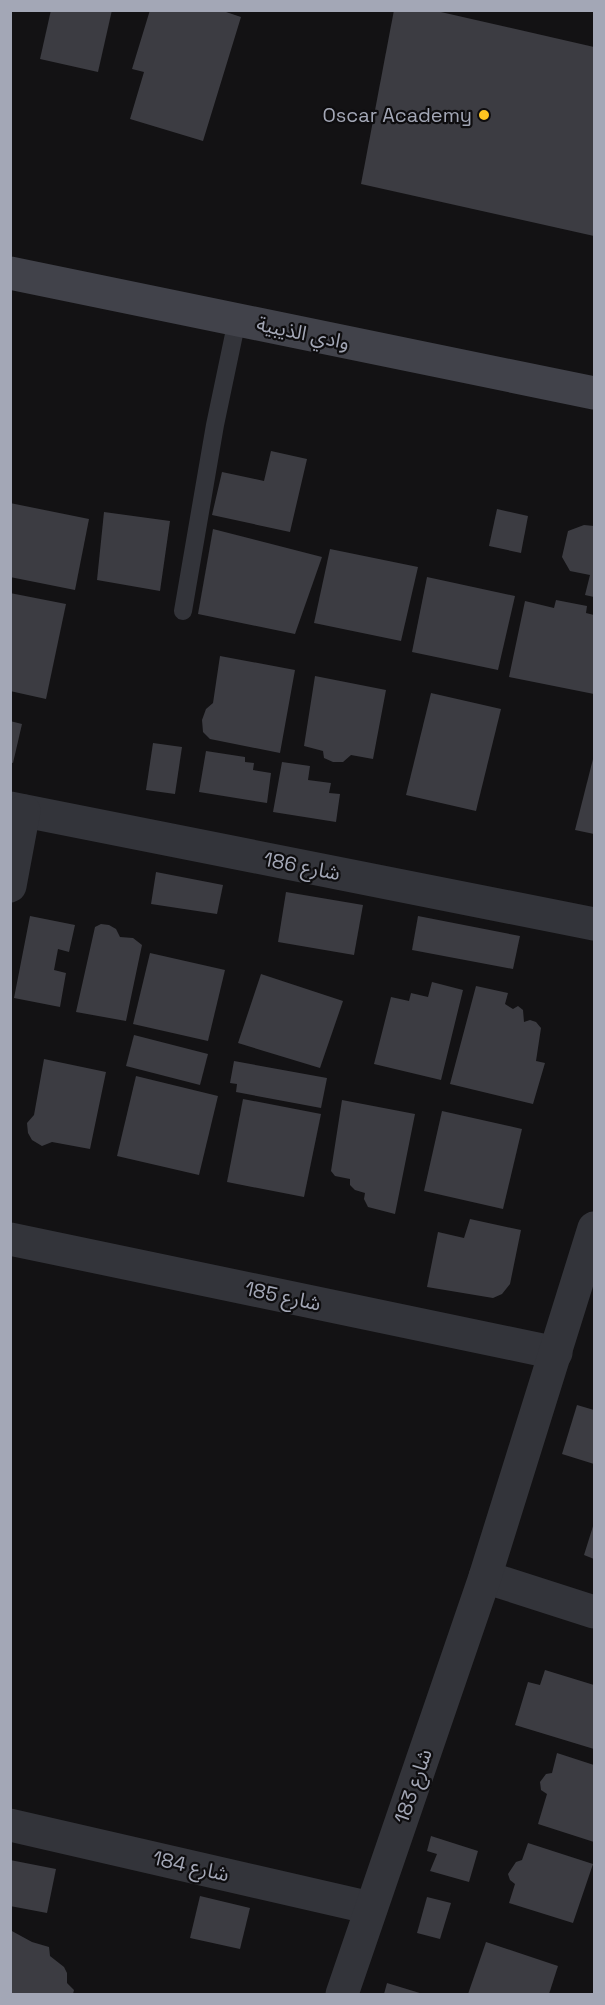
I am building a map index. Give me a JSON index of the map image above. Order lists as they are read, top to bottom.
{
  "streets": {
    "street": [
      "وادي الذيبية",
      "شارع 186",
      "شارع 185",
      "شارع 183",
      "شارع 184"
    ]
  },
  "crossings": [
    ["شارع 185", "شارع 183"],
    ["شارع 183", "شارع 184"]
  ],
  "places": ["Oscar Academy"]
}
